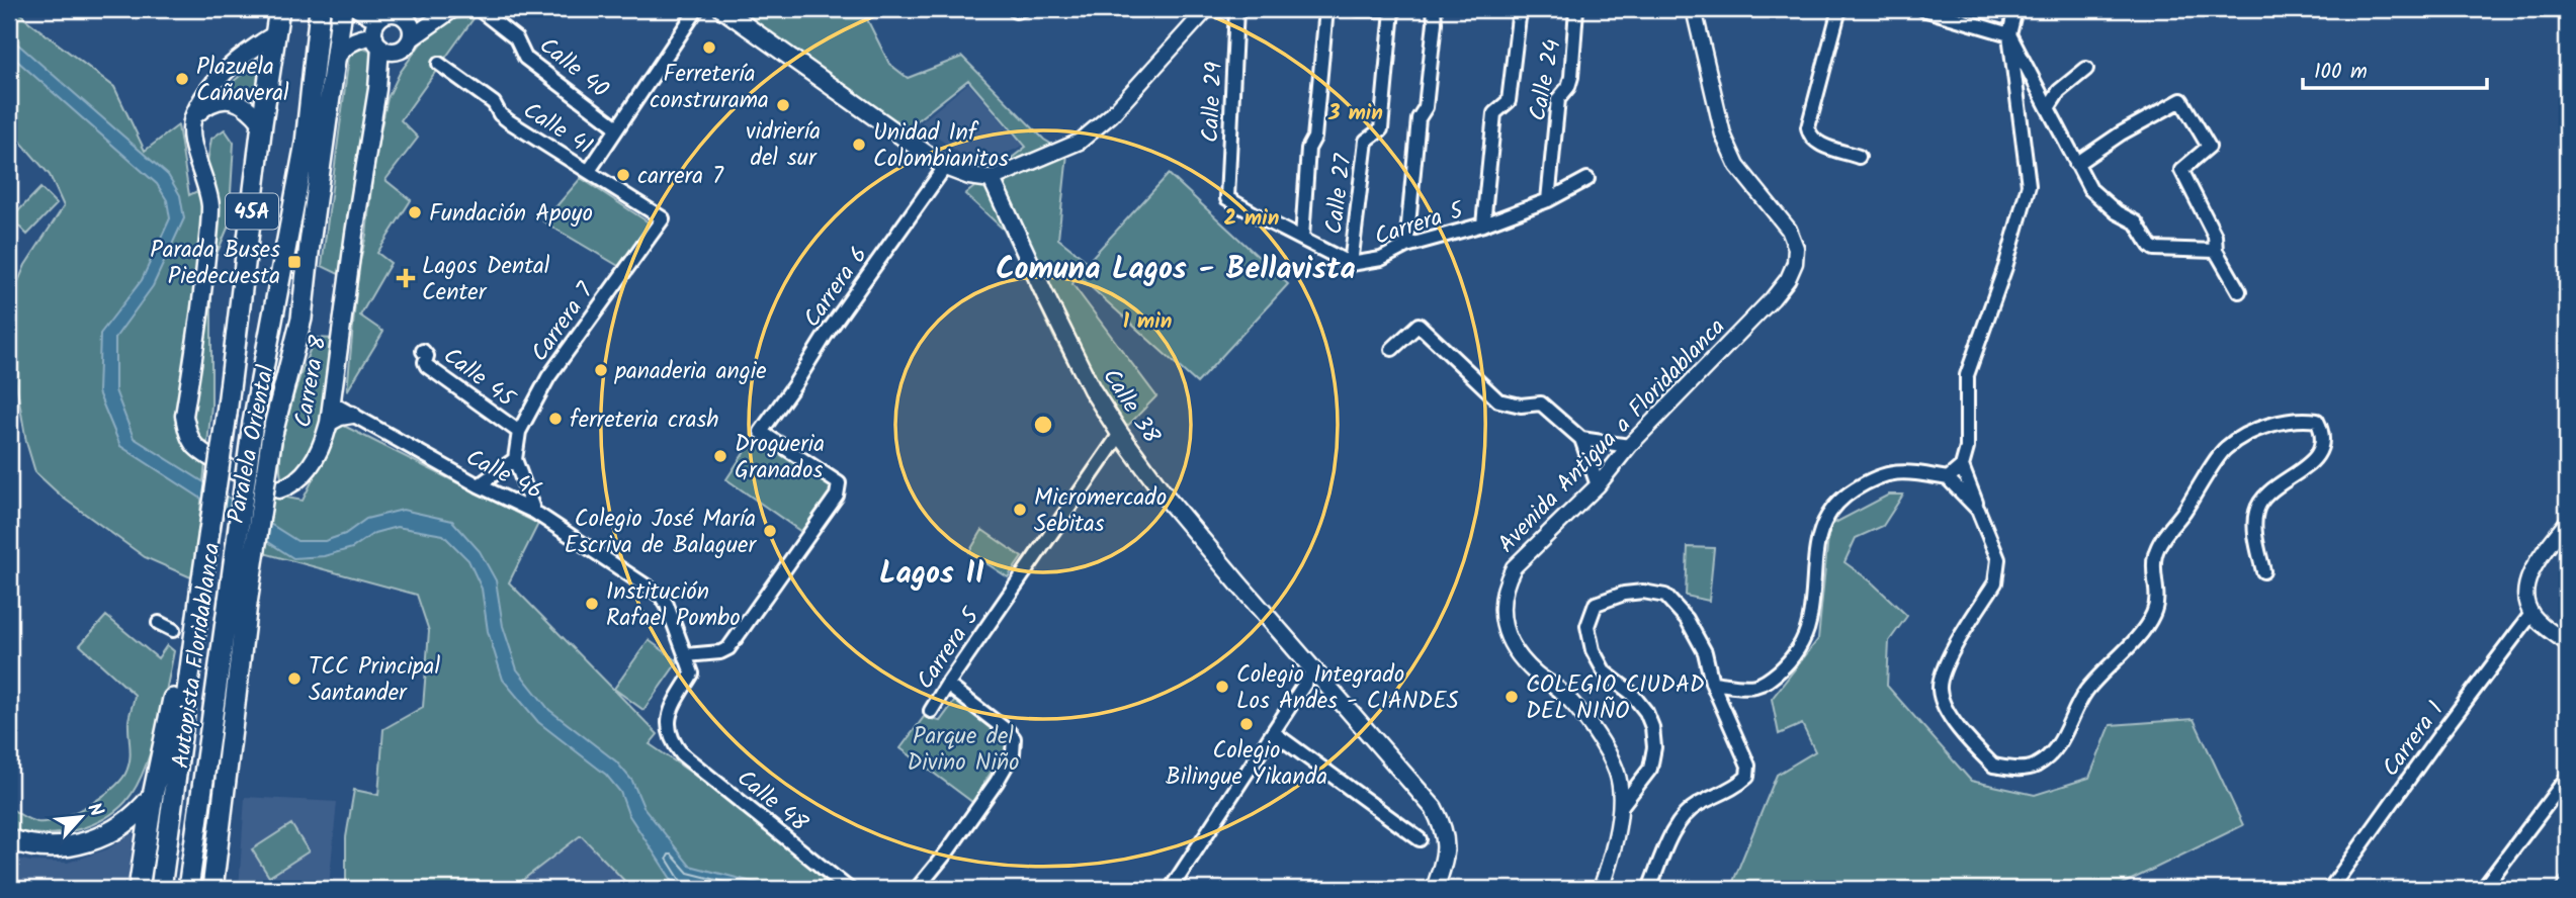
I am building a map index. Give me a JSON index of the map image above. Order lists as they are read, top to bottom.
{
  "streets": {
    "highway": ["45A", "Paralela Oriental", "Autopista Floridablanca"],
    "main road": ["Carrera 8", "Calle 38"],
    "street": [
      "Calle 40",
      "Calle 24",
      "Calle 29",
      "Calle 41",
      "Calle 27",
      "Carrera 5",
      "Carrera 6",
      "Carrera 7",
      "Calle 45",
      "Avenida Antigua a Floridablanca",
      "Calle 46",
      "Carrera 1",
      "Calle 48"
    ]
  },
  "crossings": [
    ["Calle 24", "Carrera 5"],
    ["Calle 29", "Carrera 5"],
    ["Calle 41", "Carrera 7"],
    ["Calle 27", "Carrera 5"],
    ["45A", "Autopista Floridablanca"],
    ["Carrera 5", "Calle 38"],
    ["Carrera 6", "Calle 46"],
    ["Carrera 7", "Calle 45"],
    ["Carrera 7", "Calle 46"],
    ["Carrera 8", "Calle 46"],
    ["Paralela Oriental", "Autopista Floridablanca"],
    ["Calle 46", "Calle 48"]
  ],
  "districts": ["Comuna Lagos - Bellavista", "Lagos II"],
  "parks": ["Parque del Divino Niño"],
  "places": {
    "other": [
      "Ferretería construrama",
      "Plazuela Cañaveral",
      "vidriería del sur",
      "Unidad Inf Colombianitos",
      "carrera 7",
      "Fundación Apoyo",
      "panaderia angie",
      "ferreteria crash",
      "Drogueria Granados",
      "Micromercado Sebitas",
      "Colegio José María Escriva de Balaguer",
      "Institución Rafael Pombo",
      "TCC Principal Santander",
      "Colegio Integrado Los Andes - CIANDES",
      "COLEGIO CIUDAD DEL NIÑO",
      "Colegio Bilingue Yikanda"
    ],
    "transit": ["Parada Buses Piedecuesta"],
    "health": ["Lagos Dental Center"]
  },
  "scale_bar": "100 m",
  "north": "top right",
  "rings": ["3 min", "2 min", "1 min"]
}
